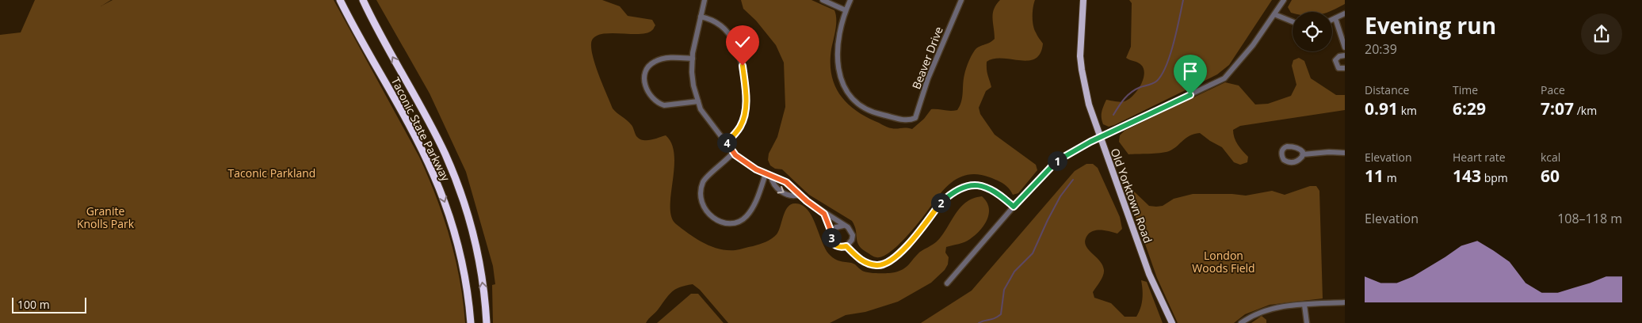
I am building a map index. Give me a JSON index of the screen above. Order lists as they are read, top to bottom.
{
  "streets": {
    "highway": ["Taconic State Parkway"],
    "main road": ["Old Yorktown Road"],
    "street": ["Beaver Drive"]
  },
  "parks": ["Taconic Parkland", "Granite Knolls Park", "London Woods Field"],
  "scale_bar": "100 m",
  "page": {
    "heading": ["Evening run", "20:39"],
    "stats": [
      ["Distance", "0.91 km"],
      ["Time", "6:29"],
      ["Pace", "7:07 /km"],
      ["Elevation", "11 m"],
      ["Heart rate", "143 bpm"],
      ["kcal", "60"]
    ],
    "pins": [
      "4",
      "1",
      "2",
      "3"
    ],
    "chart": ["Elevation", "108–118 m"],
    "scale": "100 m"
  }
}
